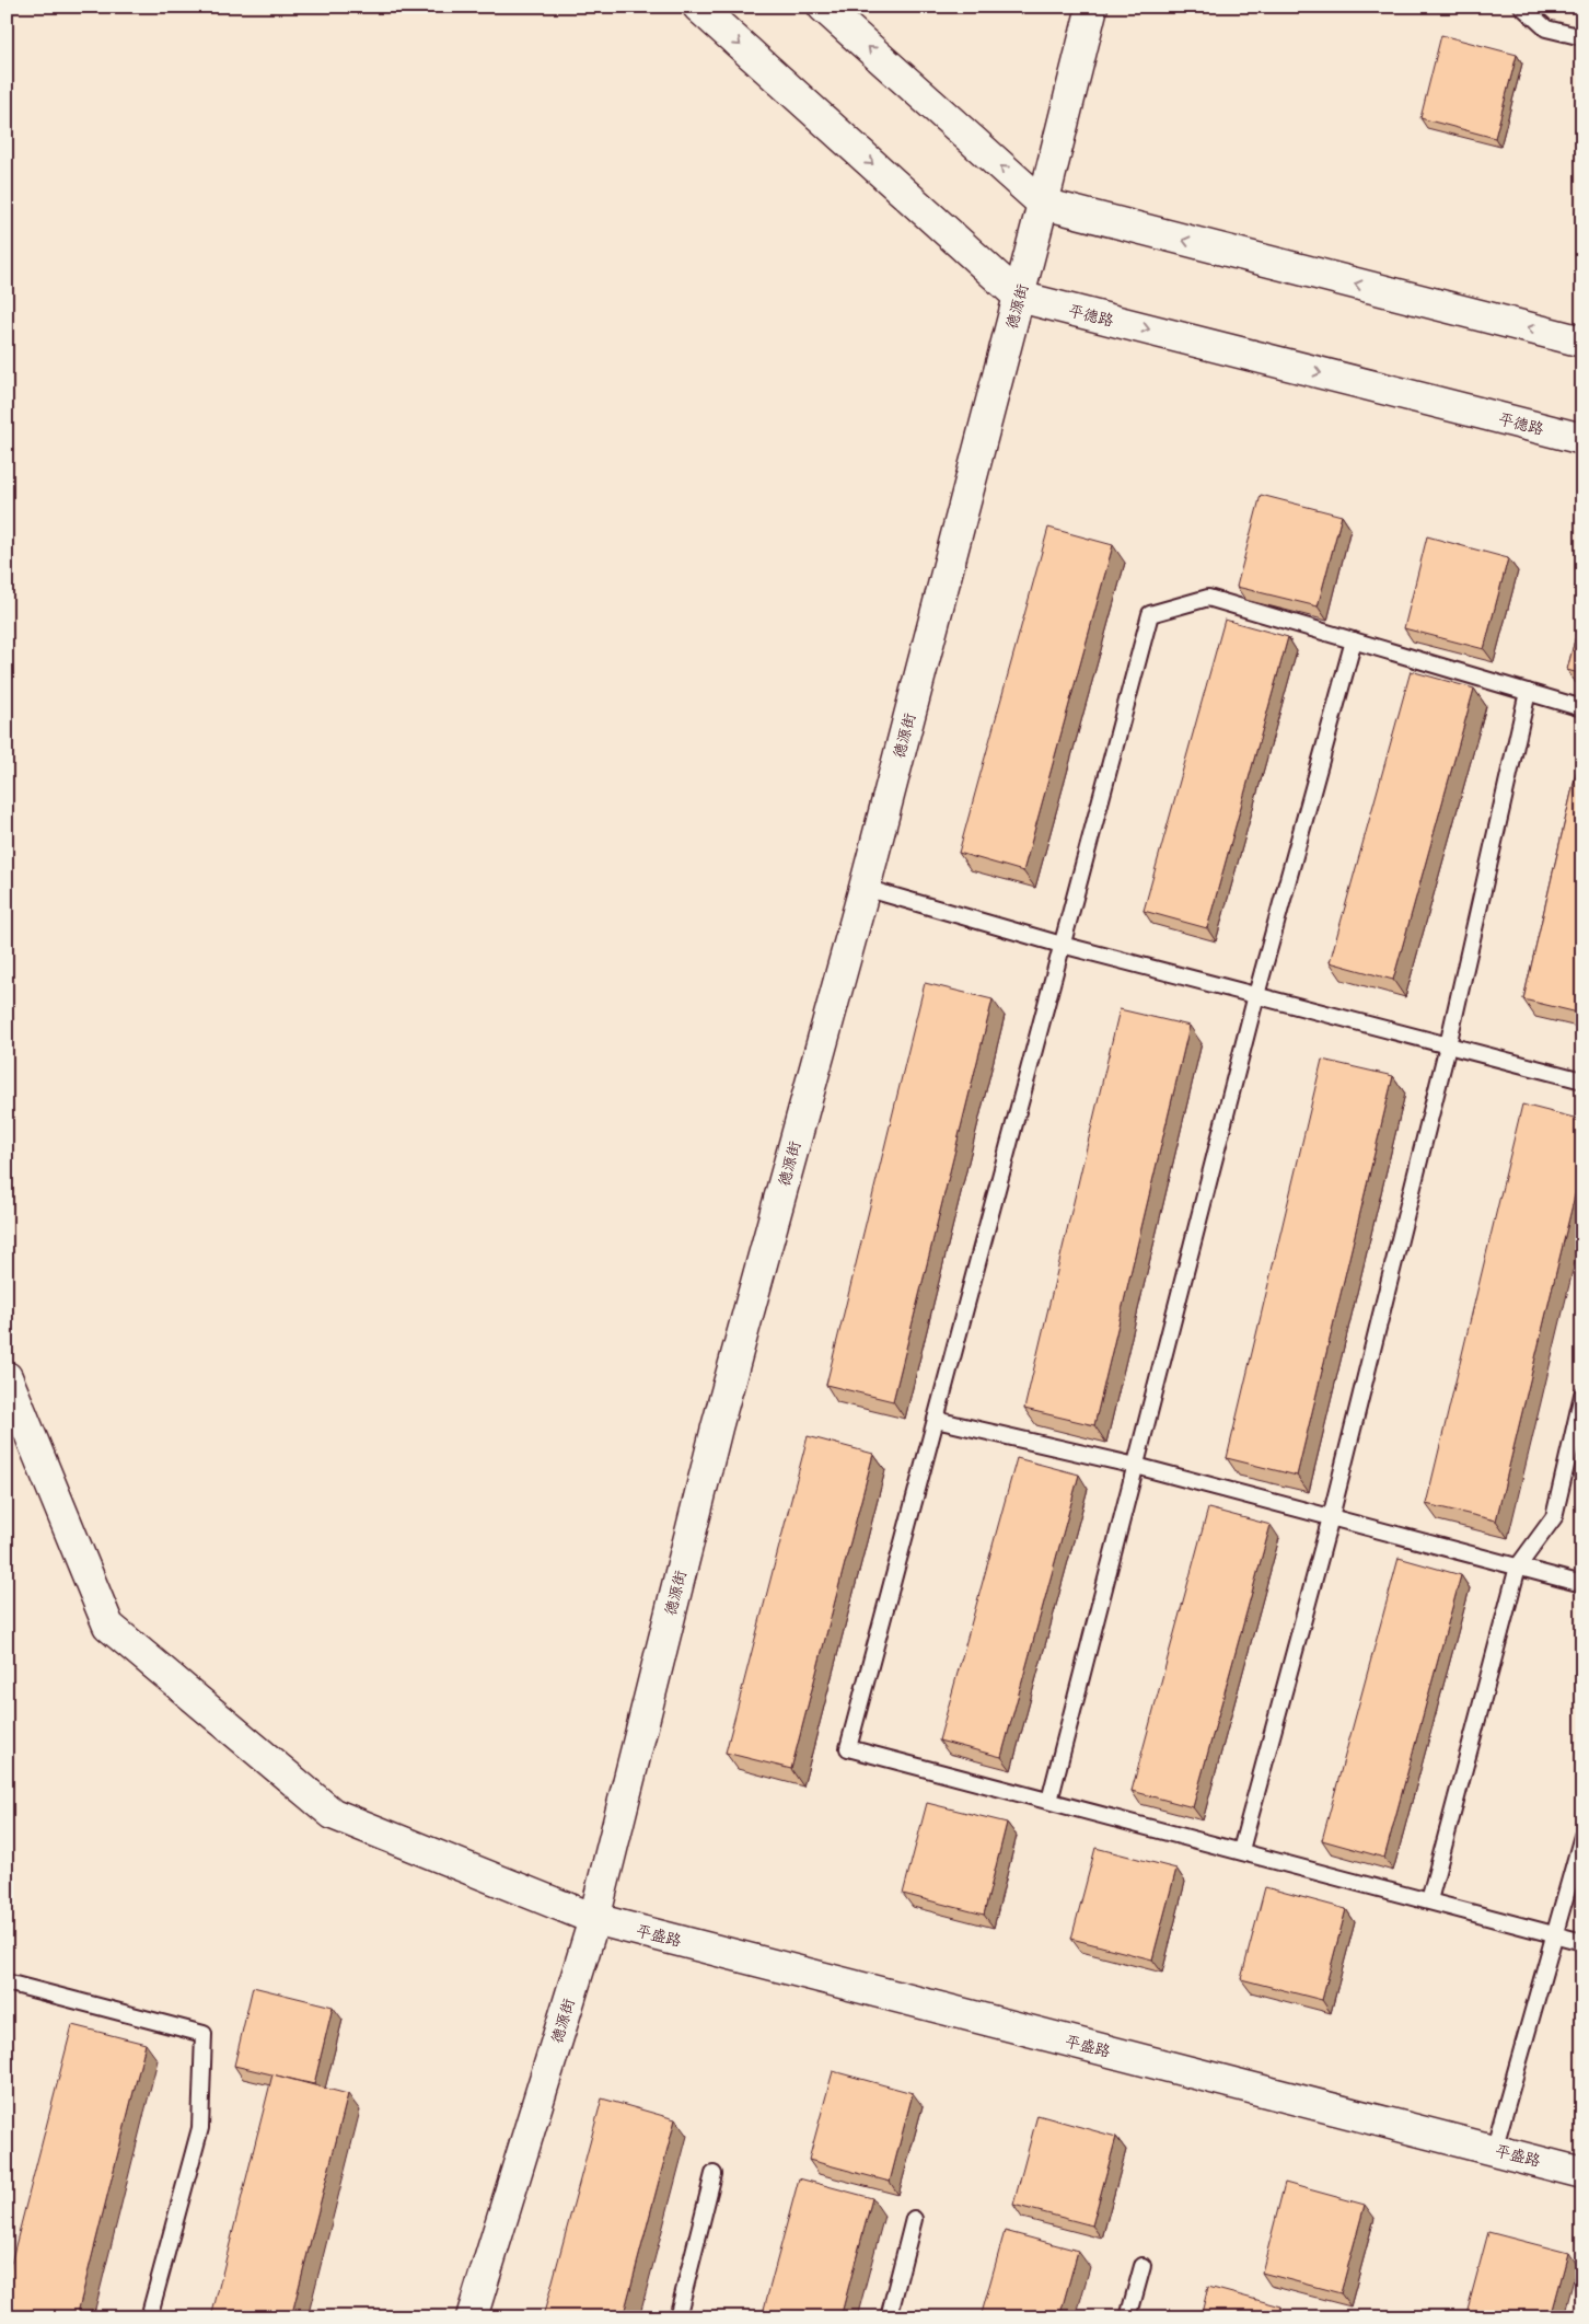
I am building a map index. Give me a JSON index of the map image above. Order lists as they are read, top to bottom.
{
  "streets": {
    "street": ["德源街", "平德路", "平盛路"]
  },
  "crossings": [
    ["德源街", "平德路"],
    ["德源街", "平盛路"]
  ]
}
